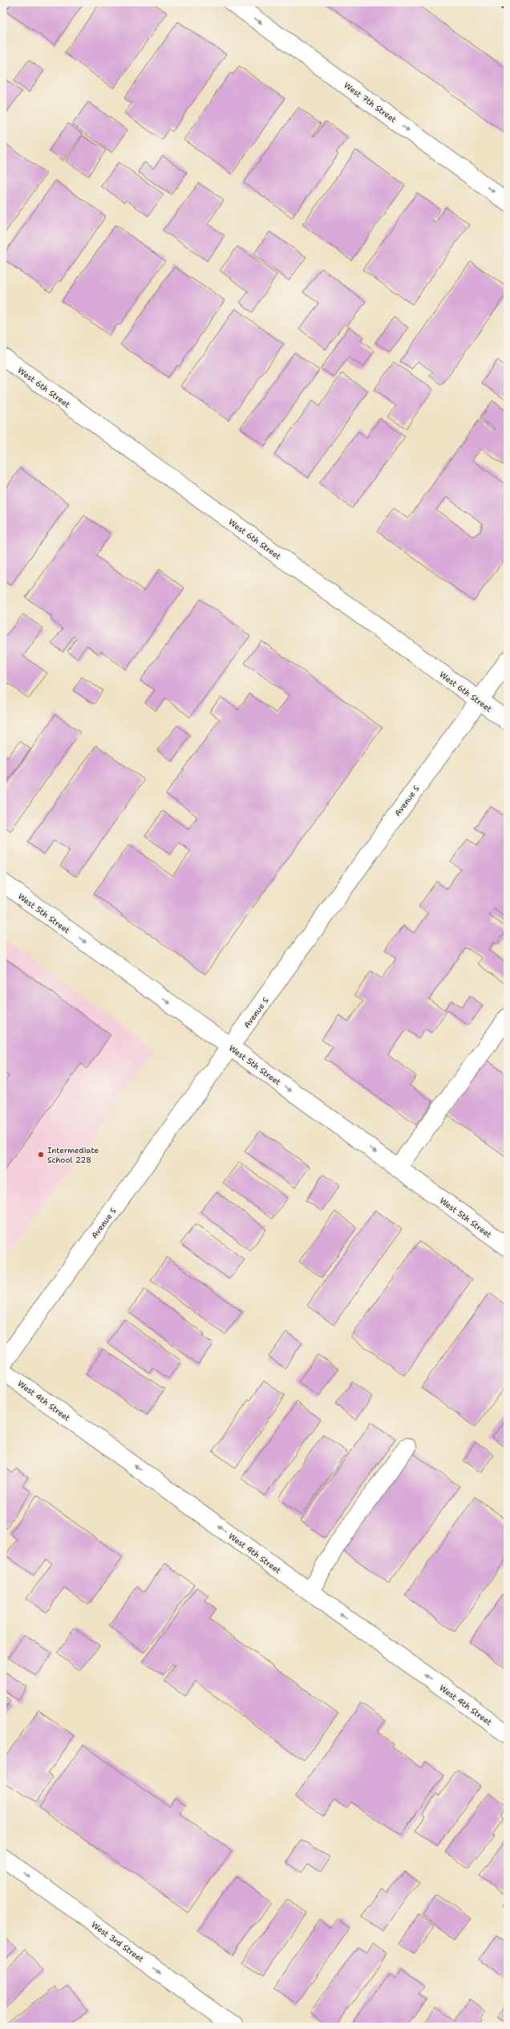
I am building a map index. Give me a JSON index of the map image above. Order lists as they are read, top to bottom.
{
  "streets": {
    "street": [
      "West 7th Street",
      "West 6th Street",
      "Avenue S",
      "West 5th Street",
      "West 4th Street",
      "West 3rd Street"
    ]
  },
  "crossings": [
    ["West 6th Street", "Avenue S"],
    ["Avenue S", "West 5th Street"]
  ],
  "one_way": [
    "West 7th Street",
    "West 5th Street",
    "West 4th Street",
    "West 3rd Street"
  ],
  "places": ["Intermediate School 228"]
}
